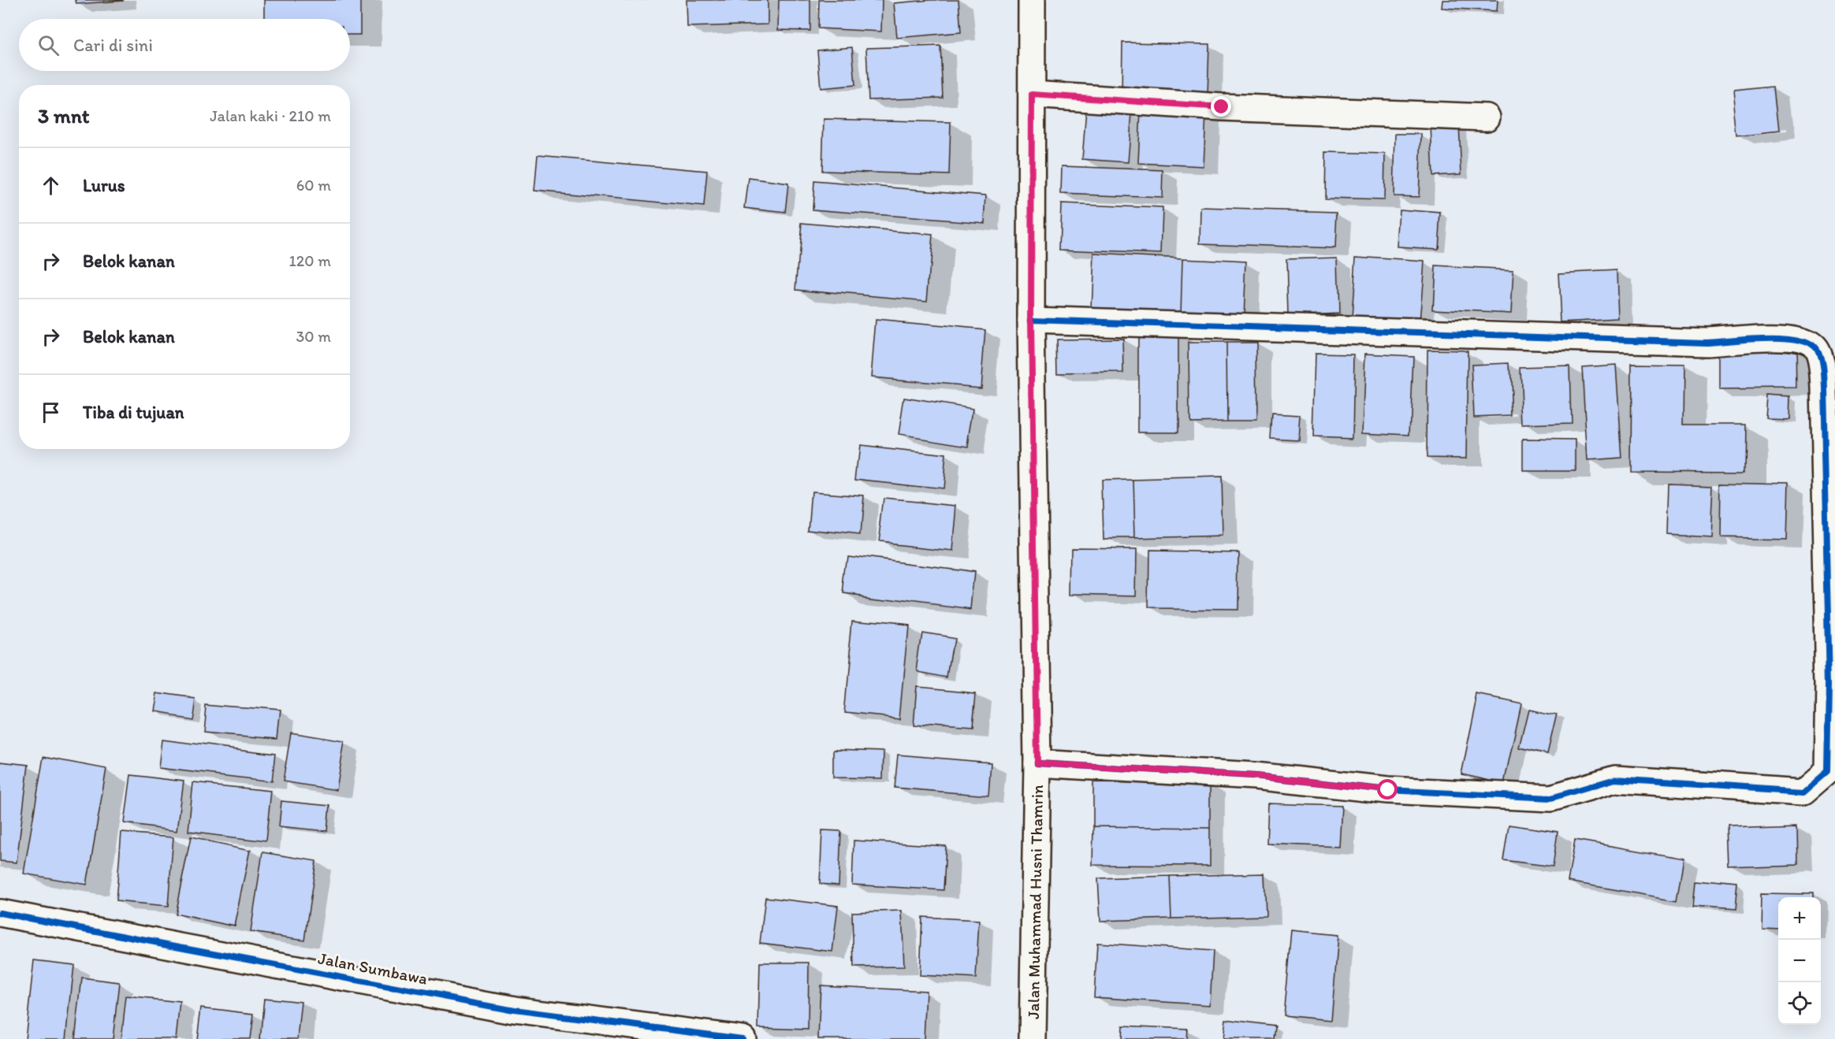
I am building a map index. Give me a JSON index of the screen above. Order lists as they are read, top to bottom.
{
  "streets": {
    "street": ["Jalan Muhammad Husni Thamrin", "Jalan Sumbawa"]
  },
  "page": {
    "search": "Cari di sini",
    "heading": ["3 mnt", "Jalan kaki · 210 m"],
    "list": [
      ["Lurus", "60 m"],
      ["Belok kanan", "120 m"],
      ["Belok kanan", "30 m"],
      "Tiba di tujuan"
    ],
    "map_buttons": ["+", "−"]
  }
}
